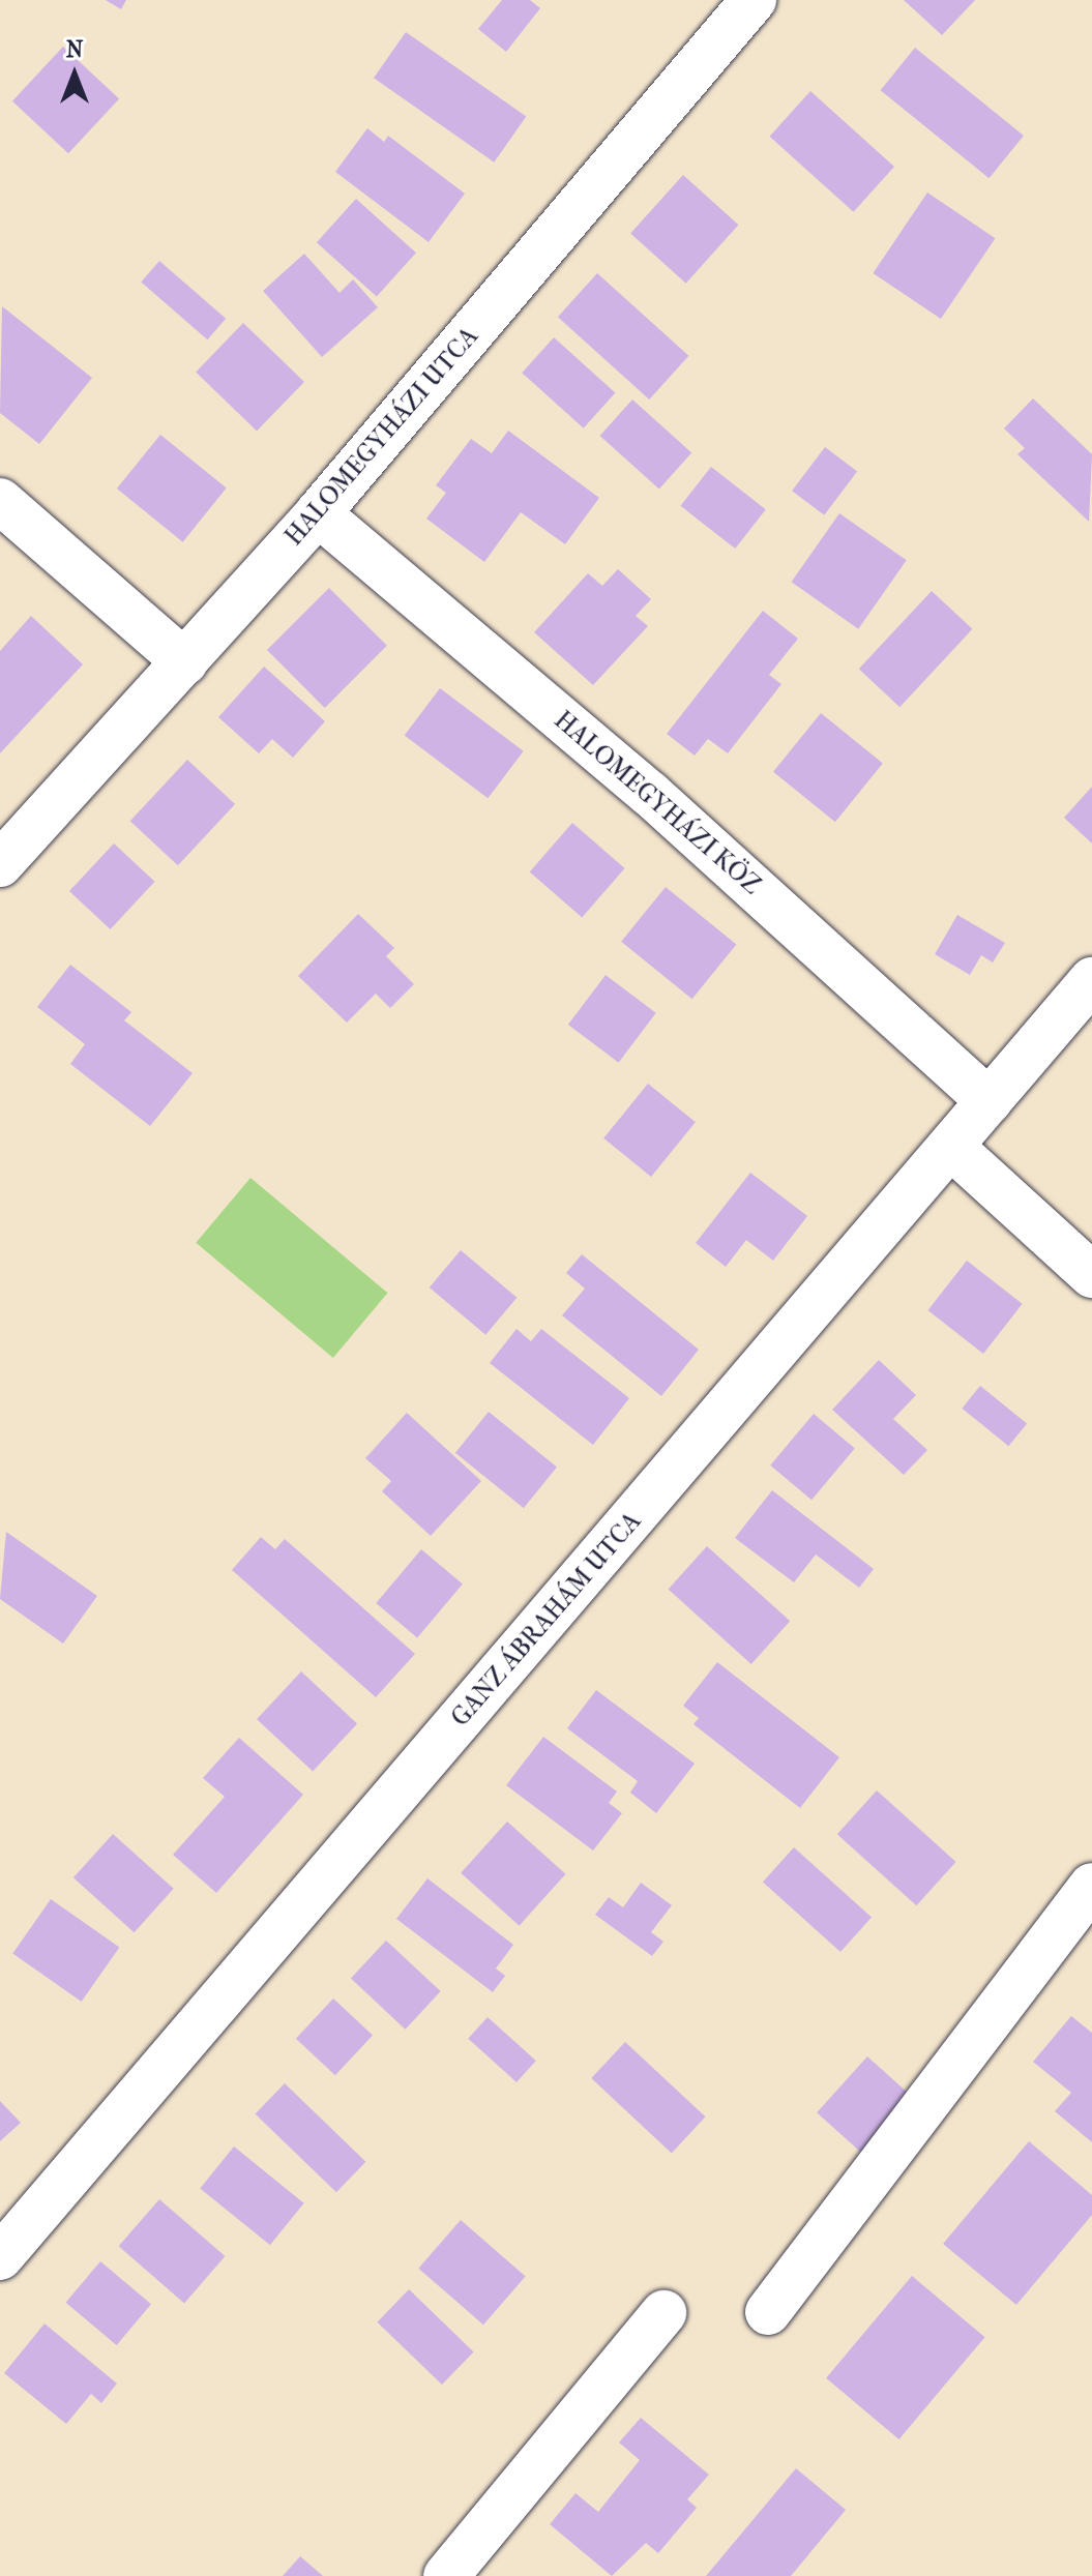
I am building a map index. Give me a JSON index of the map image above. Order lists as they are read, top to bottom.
{
  "streets": {
    "street": ["HALOMEGYHÁZI UTCA", "HALOMEGYHÁZI KÖZ", "GANZ ÁBRAHÁM UTCA"]
  },
  "crossings": [
    ["HALOMEGYHÁZI UTCA", "HALOMEGYHÁZI KÖZ"],
    ["HALOMEGYHÁZI KÖZ", "GANZ ÁBRAHÁM UTCA"]
  ],
  "north": "top"
}
